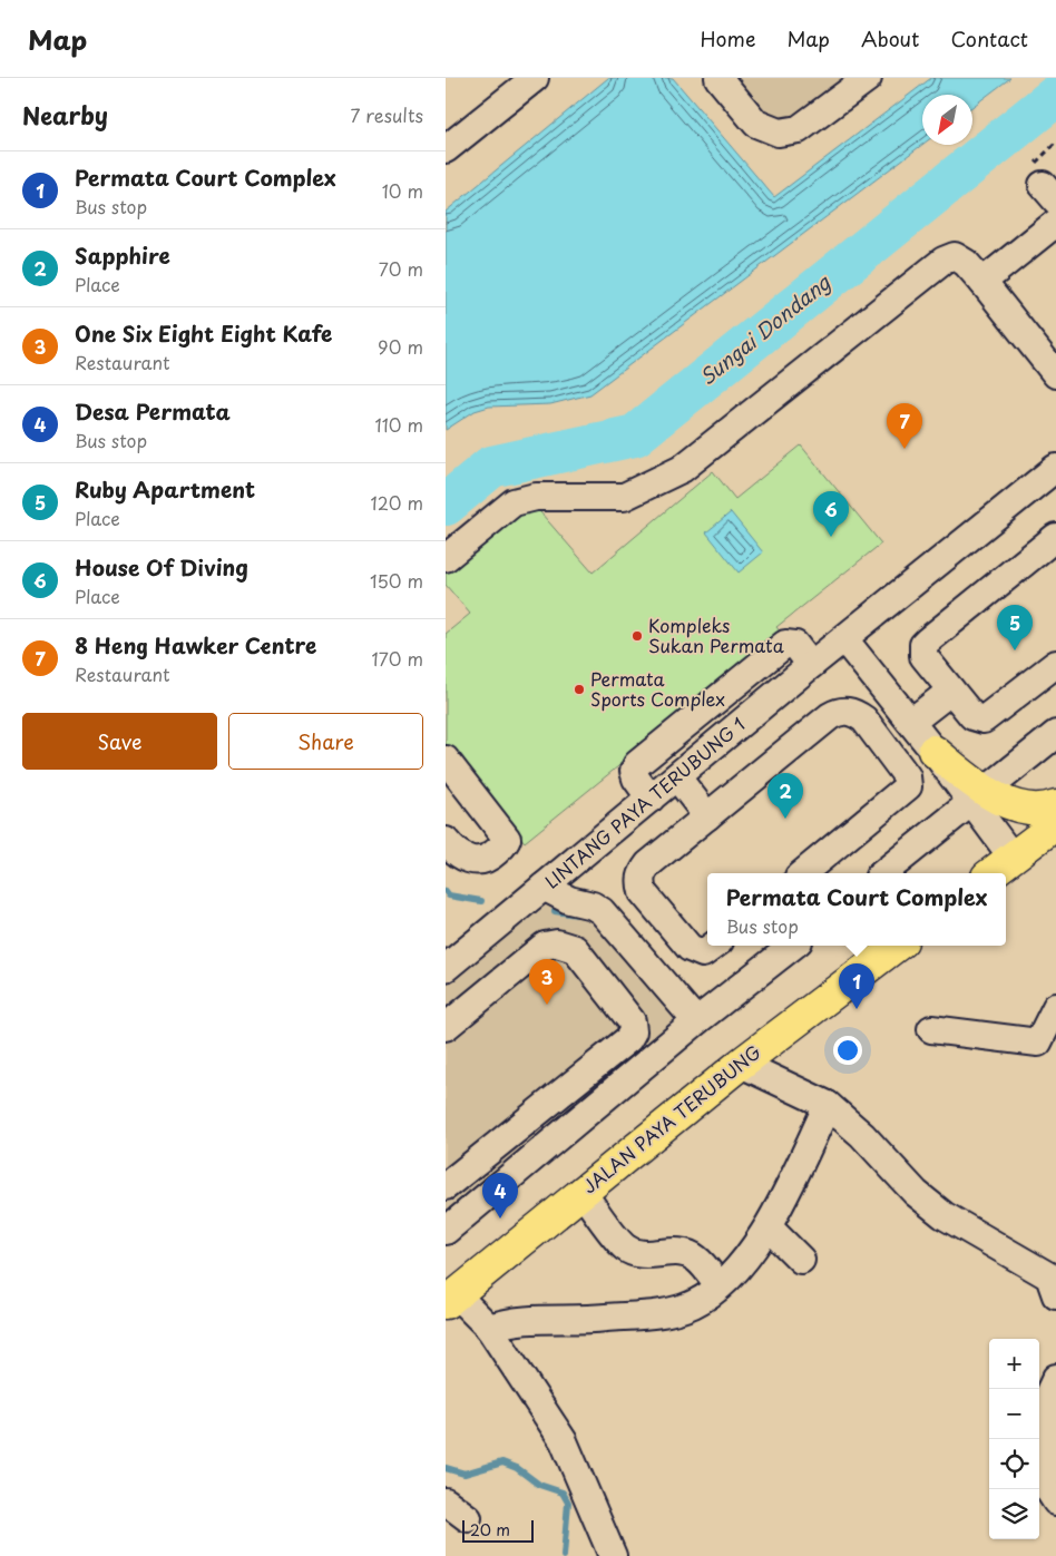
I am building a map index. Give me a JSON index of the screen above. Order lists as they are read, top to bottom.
{
  "streets": {
    "main road": ["JALAN PAYA TERUBUNG"],
    "street": ["LINTANG PAYA TERUBUNG 1"]
  },
  "water": ["Sungai Dondang"],
  "places": ["Kompleks Sukan Permata", "Permata Sports Complex"],
  "scale_bar": "20 m",
  "north": "bottom left",
  "page": {
    "header": "Map",
    "nav": [
      "Home",
      "Map",
      "About",
      "Contact"
    ],
    "heading": ["Nearby", "7 results"],
    "list": [
      {
        "mark": "1",
        "name": "Permata Court Complex",
        "note": "Bus stop",
        "value": "10 m"
      },
      {
        "mark": "2",
        "name": "Sapphire",
        "note": "Place",
        "value": "70 m"
      },
      {
        "mark": "3",
        "name": "One Six Eight Eight Kafe",
        "note": "Restaurant",
        "value": "90 m"
      },
      {
        "mark": "4",
        "name": "Desa Permata",
        "note": "Bus stop",
        "value": "110 m"
      },
      {
        "mark": "5",
        "name": "Ruby Apartment",
        "note": "Place",
        "value": "120 m"
      },
      {
        "mark": "6",
        "name": "House Of Diving",
        "note": "Place",
        "value": "150 m"
      },
      {
        "mark": "7",
        "name": "8 Heng Hawker Centre",
        "note": "Restaurant",
        "value": "170 m"
      }
    ],
    "pins": [
      "7",
      "6",
      "5",
      "2",
      "3",
      "1",
      "4"
    ],
    "buttons": ["Save", "Share"],
    "popup": ["Permata Court Complex", "Bus stop"],
    "map_buttons": ["+", "−"],
    "scale": "20 m"
  }
}
